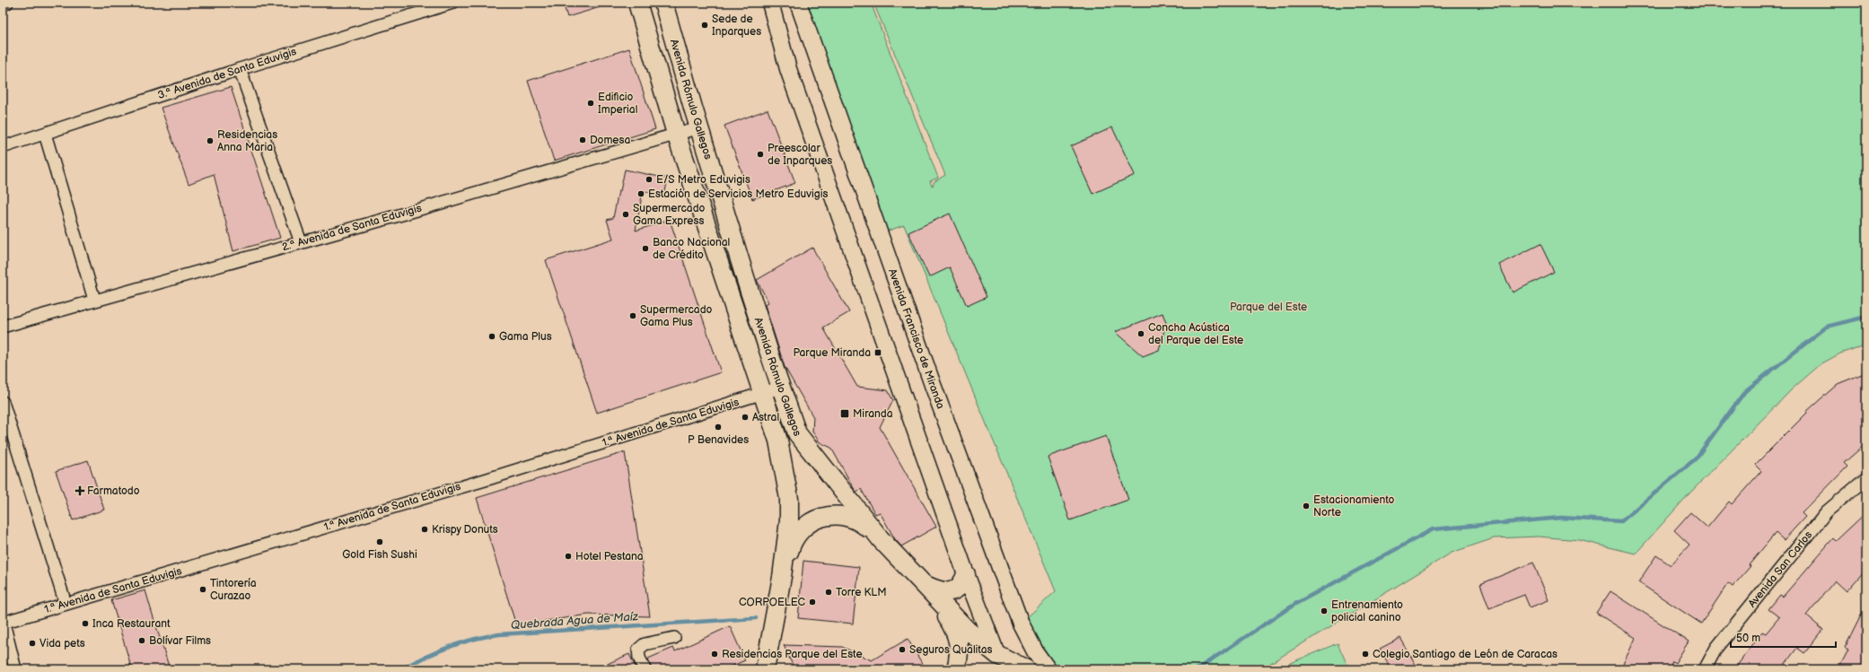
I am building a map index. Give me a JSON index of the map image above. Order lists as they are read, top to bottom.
{
  "streets": {
    "main road": ["Avenida Rómulo Gallegos", "Avenida Francisco de Miranda"],
    "street": [
      "3.ª Avenida de Santa Eduvigis",
      "2.ª Avenida de Santa Eduvigis",
      "1.ª Avenida de Santa Eduvigis",
      "Avenida San Carlos"
    ]
  },
  "crossings": [
    ["Avenida Rómulo Gallegos", "2.ª Avenida de Santa Eduvigis"],
    ["Avenida Rómulo Gallegos", "1.ª Avenida de Santa Eduvigis"]
  ],
  "water": ["Quebrada Agua de Maíz"],
  "parks": ["Parque del Este"],
  "places": {
    "other": [
      "Sede de Inparques",
      "Edificio Imperial",
      "Domesa",
      "Residencias Anna Maria",
      "Preescolar de Inparques",
      "E/S Metro Eduvigis",
      "Estación de Servicios Metro Eduvigis",
      "Supermercado Gama Express",
      "Banco Nacional de Crédito",
      "Supermercado Gama Plus",
      "Concha Acústica del Parque del Este",
      "Gama Plus",
      "Astral",
      "P Benavides",
      "Estacionamiento Norte",
      "Krispy Donuts",
      "Gold Fish Sushi",
      "Hotel Pestana",
      "Tintorería Curazao",
      "Torre KLM",
      "CORPOELEC",
      "Entrenamiento policial canino",
      "Inca Restaurant",
      "Bolívar Films",
      "Vida pets",
      "Seguros Qualitas",
      "Residencias Parque del Este",
      "Colegio Santiago de León de Caracas"
    ],
    "transit": ["Parque Miranda", "Miranda"],
    "health": ["Farmatodo"]
  },
  "scale_bar": "50 m"
}
